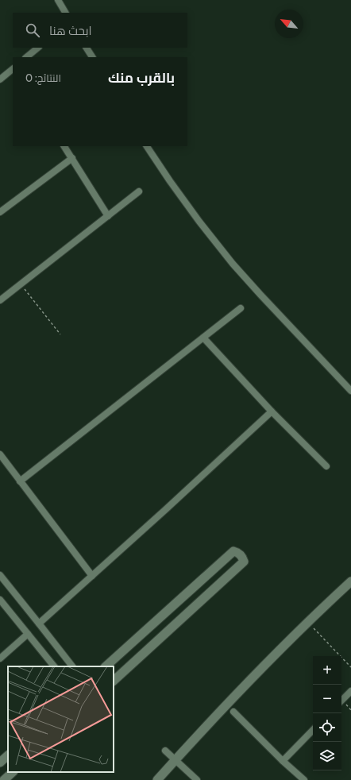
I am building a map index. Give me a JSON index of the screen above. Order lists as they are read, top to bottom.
{
  "north": "top left",
  "page": {
    "search": "ابحث هنا",
    "heading": ["بالقرب منك", "النتائج: 0"],
    "map_buttons": ["+", "−"]
  }
}
